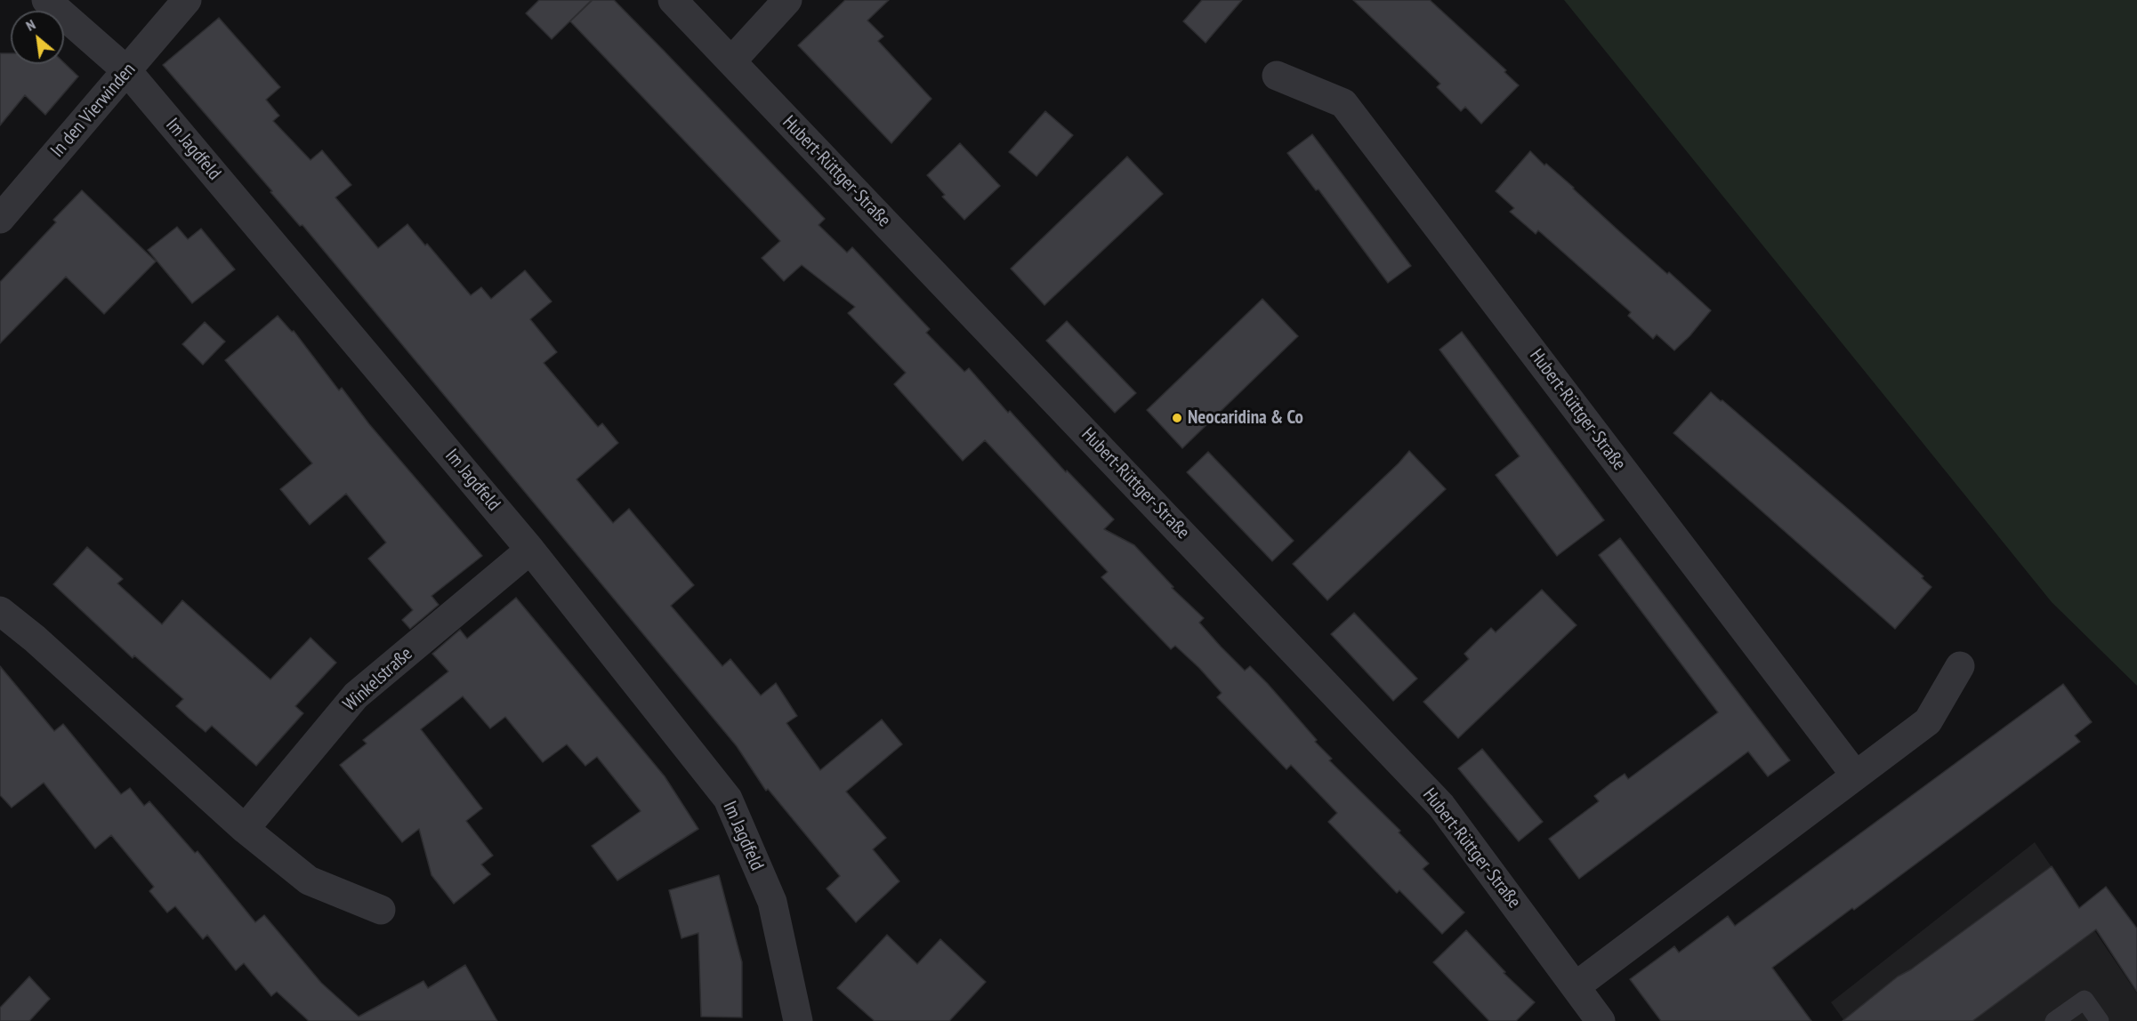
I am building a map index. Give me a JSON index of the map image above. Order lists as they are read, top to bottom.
{
  "streets": {
    "street": [
      "In den Vierwinden",
      "Im Jagdfeld",
      "Hubert-Rüttger-Straße",
      "Winkelstraße"
    ]
  },
  "crossings": [
    ["In den Vierwinden", "Im Jagdfeld"],
    ["Im Jagdfeld", "Winkelstraße"]
  ],
  "places": ["Neocaridina & Co"],
  "north": "top left"
}
